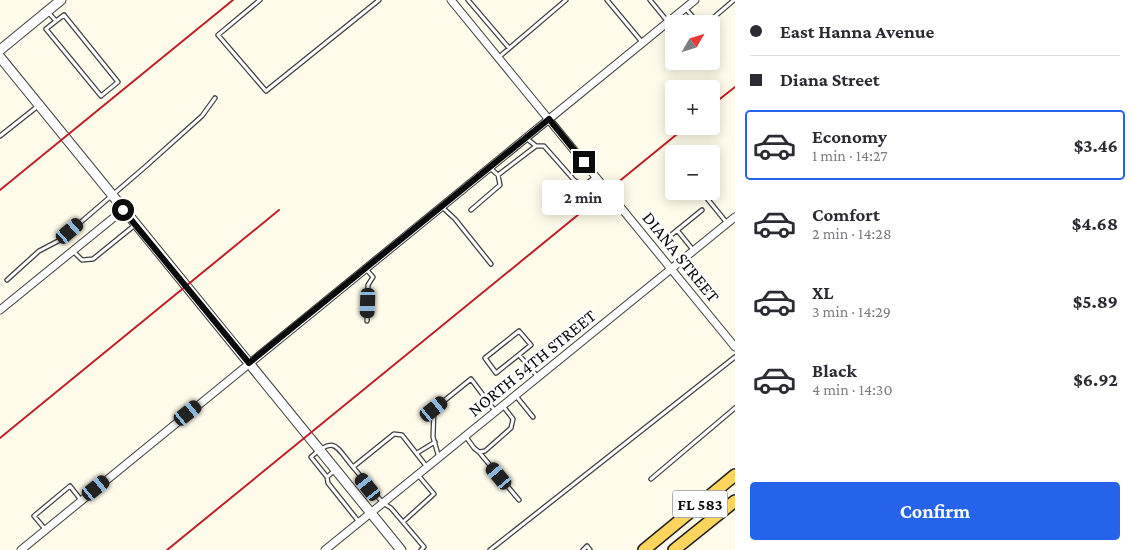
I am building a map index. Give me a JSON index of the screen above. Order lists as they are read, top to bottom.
{
  "streets": {
    "main road": ["FL 583"],
    "street": ["DIANA STREET", "NORTH 54TH STREET"]
  },
  "crossings": [
    ["DIANA STREET", "NORTH 54TH STREET"]
  ],
  "north": "top right",
  "page": {
    "banner": ["East Hanna Avenue", "Diana Street"],
    "map_buttons": ["+", "−"],
    "list": [
      {
        "name": "Economy",
        "note": "1 min · 14:27",
        "value": "$3.46"
      },
      {
        "name": "Comfort",
        "note": "2 min · 14:28",
        "value": "$4.68"
      },
      {
        "name": "XL",
        "note": "3 min · 14:29",
        "value": "$5.89"
      },
      {
        "name": "Black",
        "note": "4 min · 14:30",
        "value": "$6.92"
      }
    ],
    "bubble": "2 min",
    "buttons": "Confirm"
  }
}
